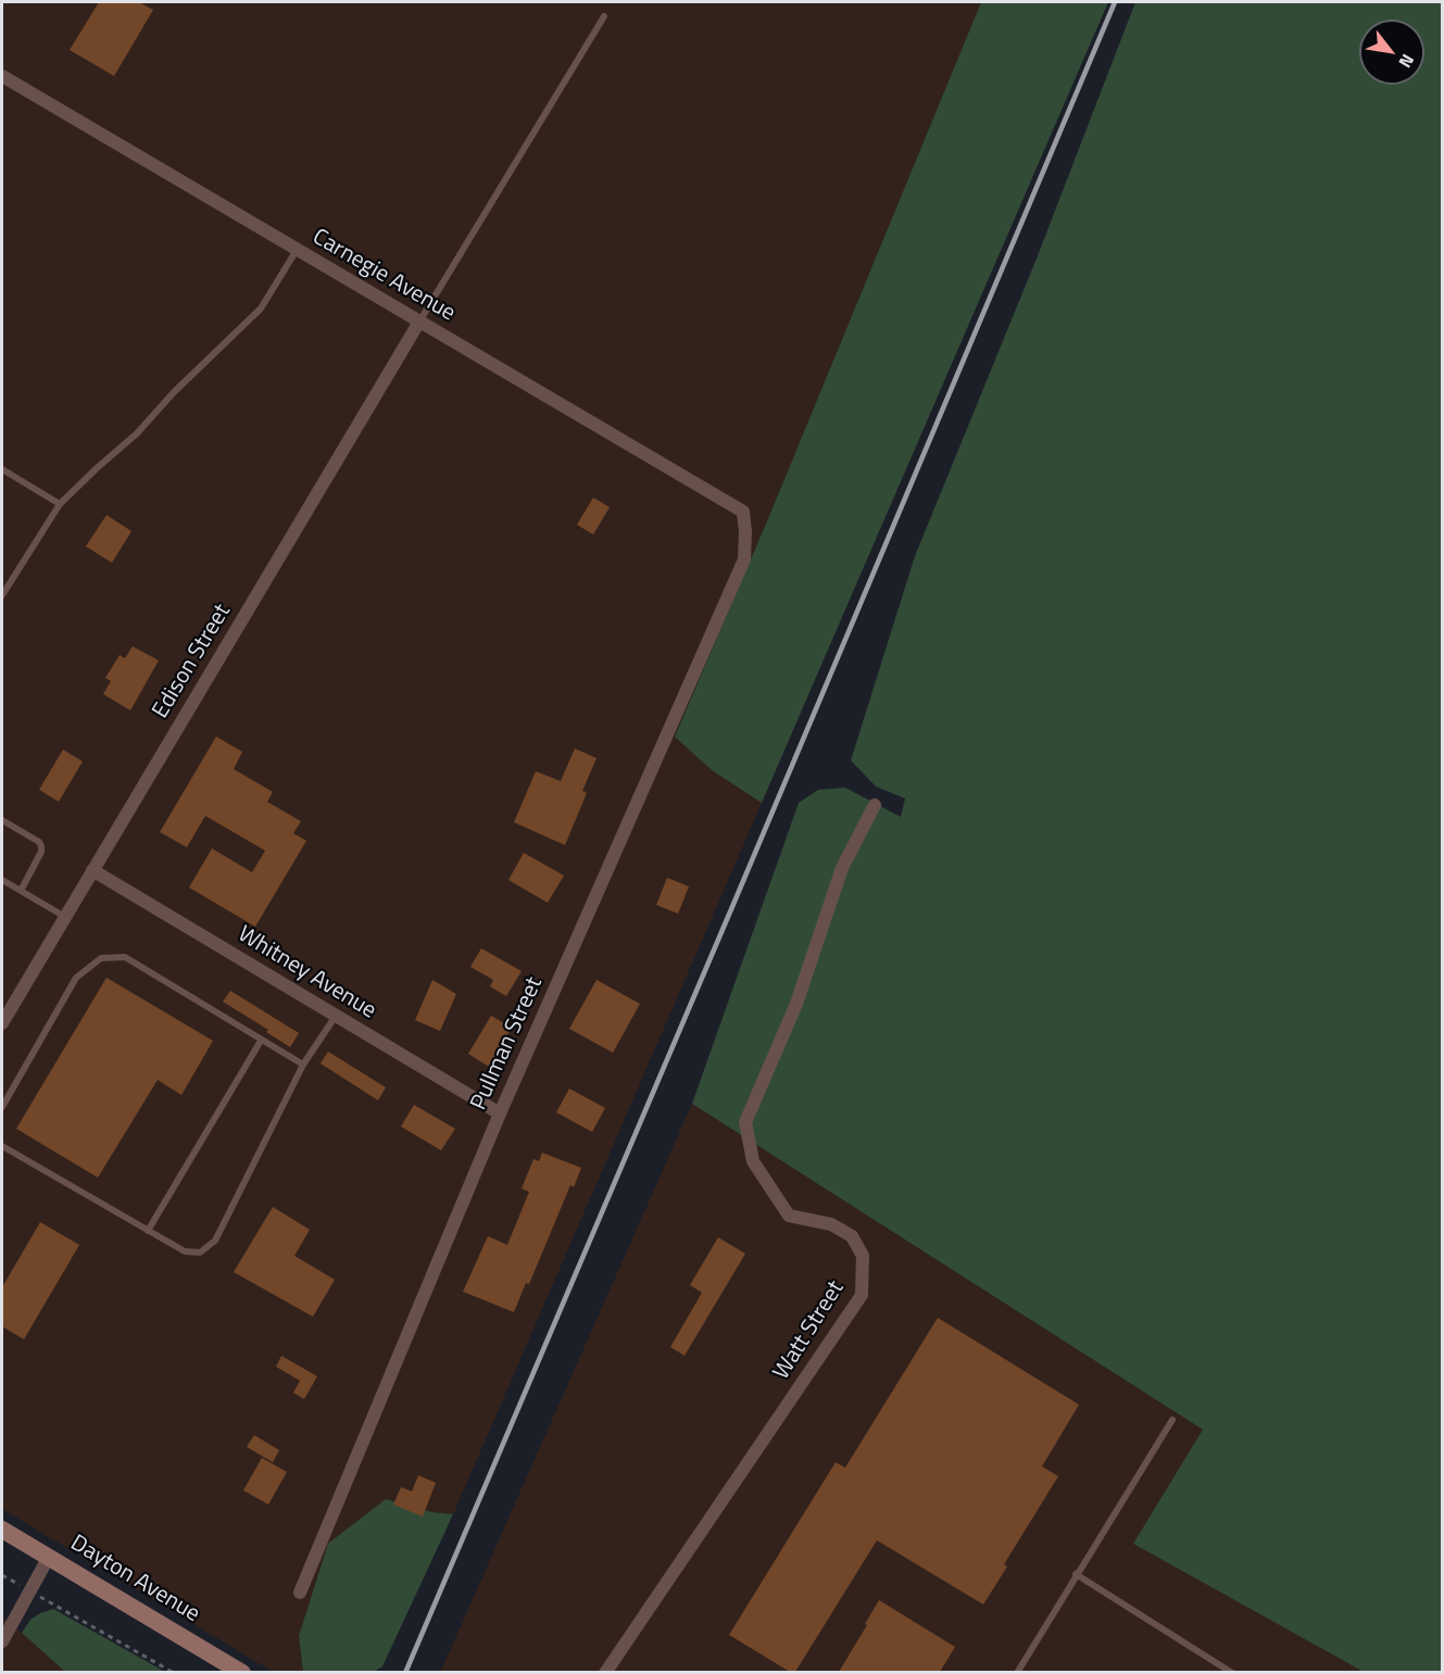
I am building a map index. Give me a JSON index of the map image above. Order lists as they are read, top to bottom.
{
  "streets": {
    "main road": ["Dayton Avenue"],
    "street": [
      "Carnegie Avenue",
      "Edison Street",
      "Whitney Avenue",
      "Pullman Street",
      "Watt Street"
    ]
  },
  "crossings": [
    ["Carnegie Avenue", "Edison Street"],
    ["Carnegie Avenue", "Pullman Street"],
    ["Edison Street", "Whitney Avenue"],
    ["Whitney Avenue", "Pullman Street"]
  ],
  "north": "bottom right"
}
